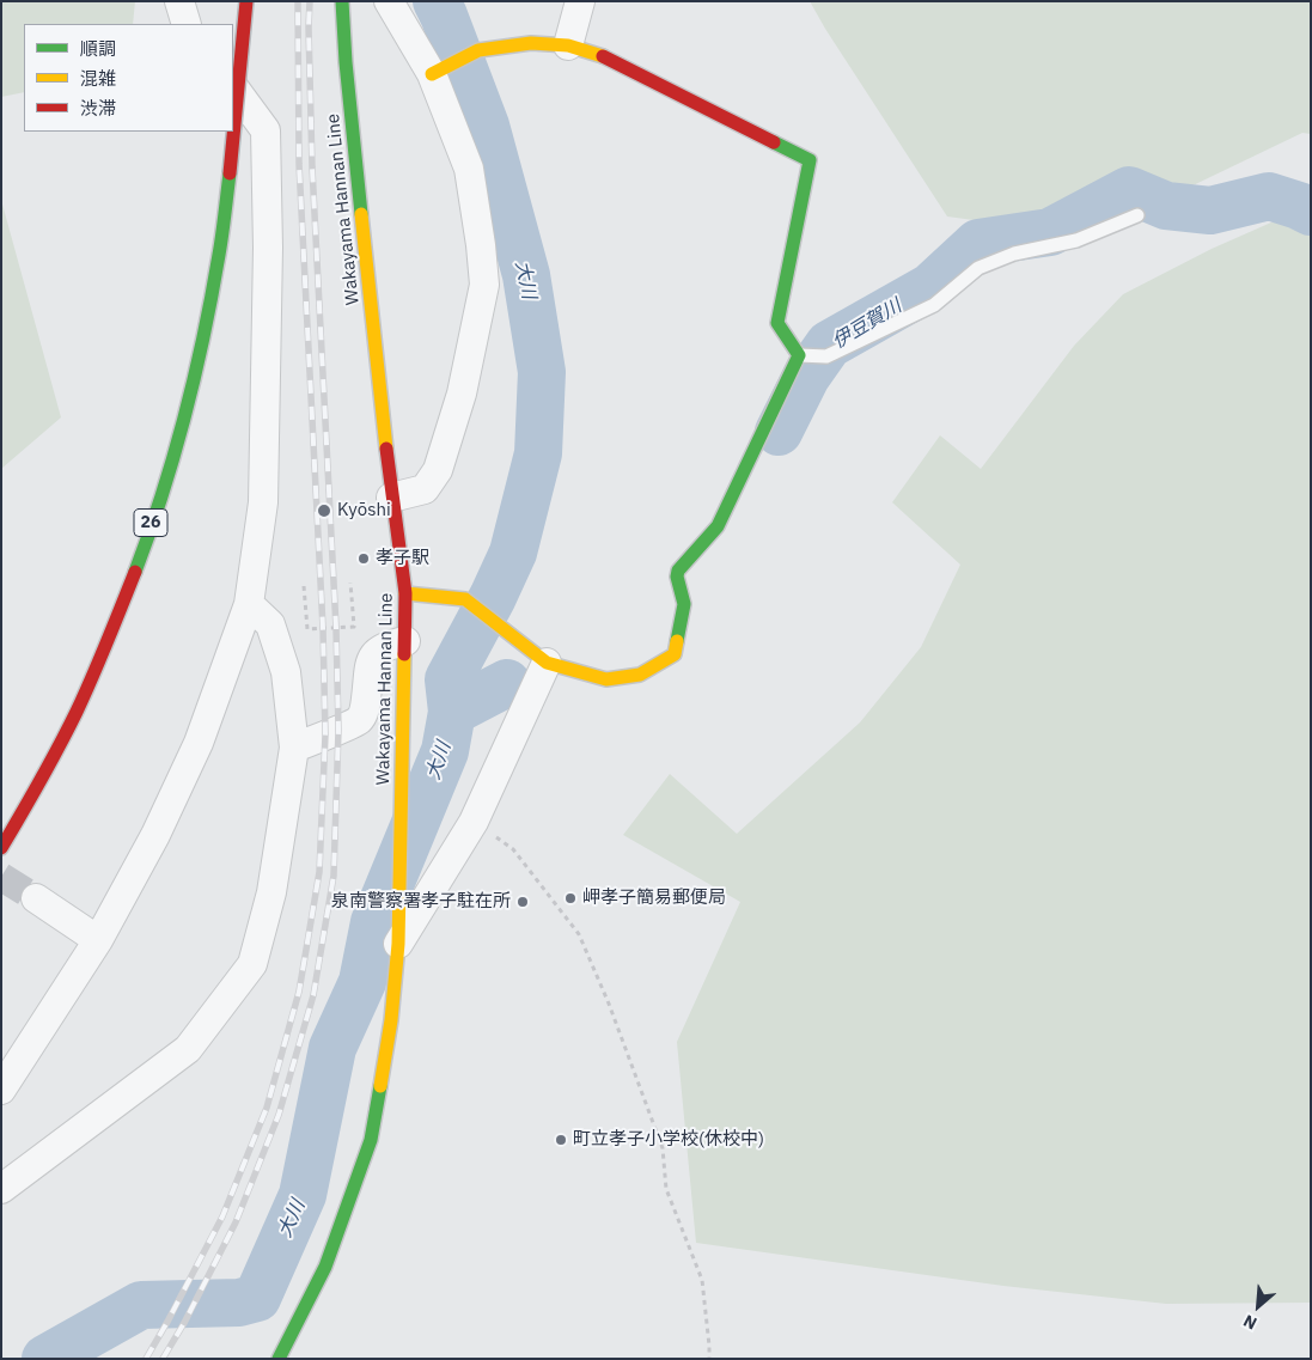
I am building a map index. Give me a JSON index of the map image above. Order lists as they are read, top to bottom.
{
  "streets": {
    "main road": ["Wakayama Hannan Line", "26"]
  },
  "water": ["大川", "伊豆賀川"],
  "places": [
    "Kyōshi",
    "孝子駅",
    "岬孝子簡易郵便局",
    "泉南警察署孝子駐在所",
    "町立孝子小学校(休校中)"
  ],
  "legend": ["順調", "混雑", "渋滞"],
  "north": "bottom left"
}
